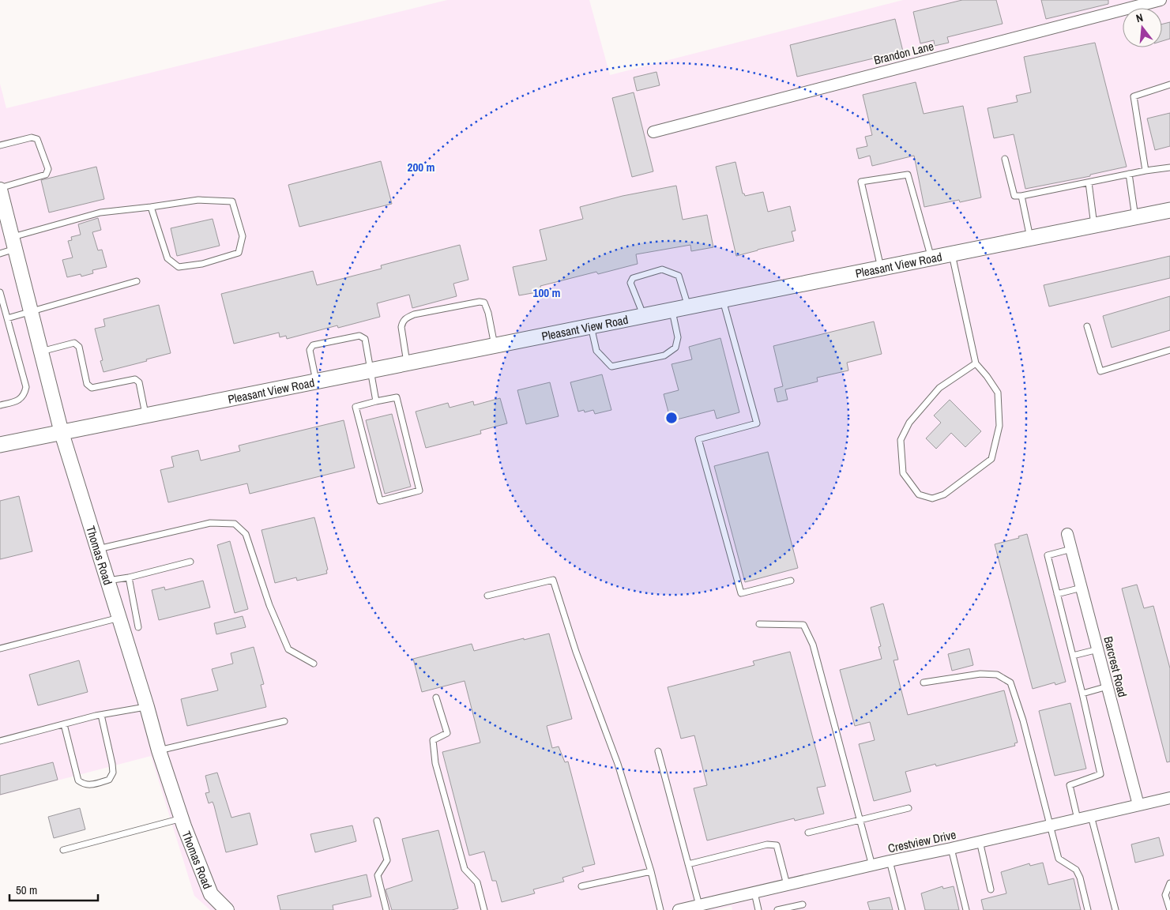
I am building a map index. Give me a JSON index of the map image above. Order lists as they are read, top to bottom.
{
  "streets": {
    "main road": ["Pleasant View Road"],
    "street": [
      "Brandon Lane",
      "Thomas Road",
      "Barcrest Road",
      "Crestview Drive"
    ]
  },
  "crossings": [
    ["Pleasant View Road", "Thomas Road"],
    ["Barcrest Road", "Crestview Drive"]
  ],
  "scale_bar": "50 m",
  "north": "top",
  "rings": ["200 m", "100 m"]
}
